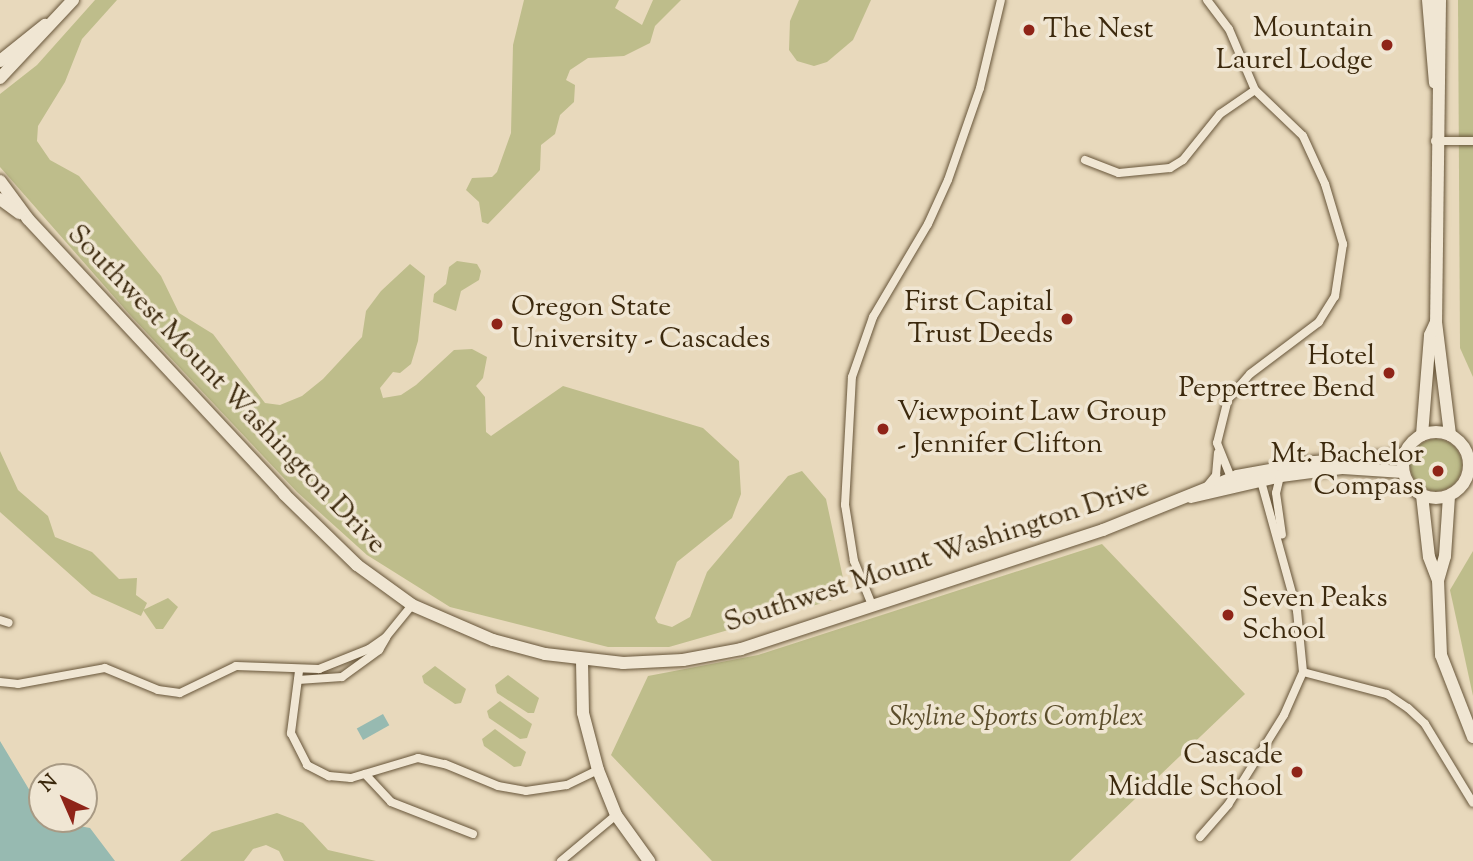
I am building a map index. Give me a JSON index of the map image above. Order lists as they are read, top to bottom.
{
  "streets": {
    "main road": ["Southwest Mount Washington Drive"]
  },
  "parks": ["Skyline Sports Complex"],
  "places": [
    "The Nest",
    "Mountain Laurel Lodge",
    "First Capital Trust Deeds",
    "Oregon State University - Cascades",
    "Hotel Peppertree Bend",
    "Viewpoint Law Group - Jennifer Clifton",
    "Mt. Bachelor Compass",
    "Seven Peaks School",
    "Cascade Middle School"
  ],
  "north": "top left"
}
